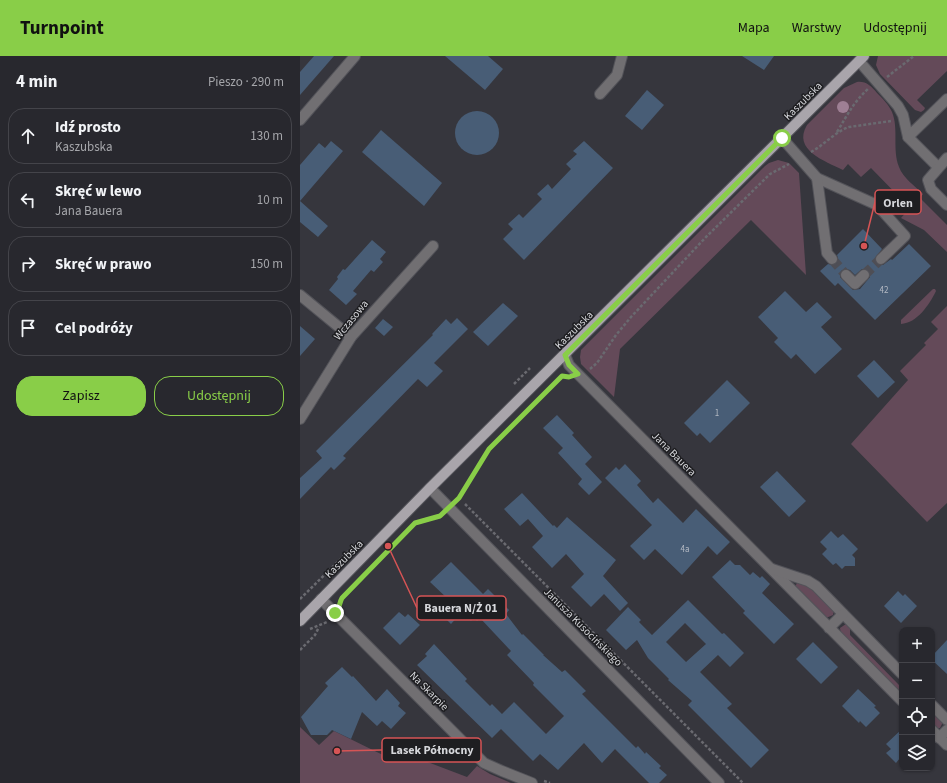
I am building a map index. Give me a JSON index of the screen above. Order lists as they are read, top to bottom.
{
  "streets": {
    "main road": ["Kaszubska"],
    "street": [
      "Wczasowa",
      "Jana Bauera",
      "Janusza Kusocińskiego",
      "Na Skarpie"
    ]
  },
  "crossings": [
    ["Kaszubska", "Jana Bauera"],
    ["Kaszubska", "Janusza Kusocińskiego"],
    ["Kaszubska", "Na Skarpie"]
  ],
  "places": ["Orlen", "Bauera N/Ż 01", "Lasek Północny"],
  "house_numbers": ["42", "1", "4a"],
  "page": {
    "header": "Turnpoint",
    "nav": ["Mapa", "Warstwy", "Udostępnij"],
    "heading": ["4 min", "Pieszo · 290 m"],
    "list": [
      ["Idź prosto", "Kaszubska", "130 m"],
      ["Skręć w lewo", "Jana Bauera", "10 m"],
      ["Skręć w prawo", "150 m"],
      "Cel podróży"
    ],
    "buttons": ["Zapisz", "Udostępnij"],
    "map_buttons": ["+", "−"]
  }
}
